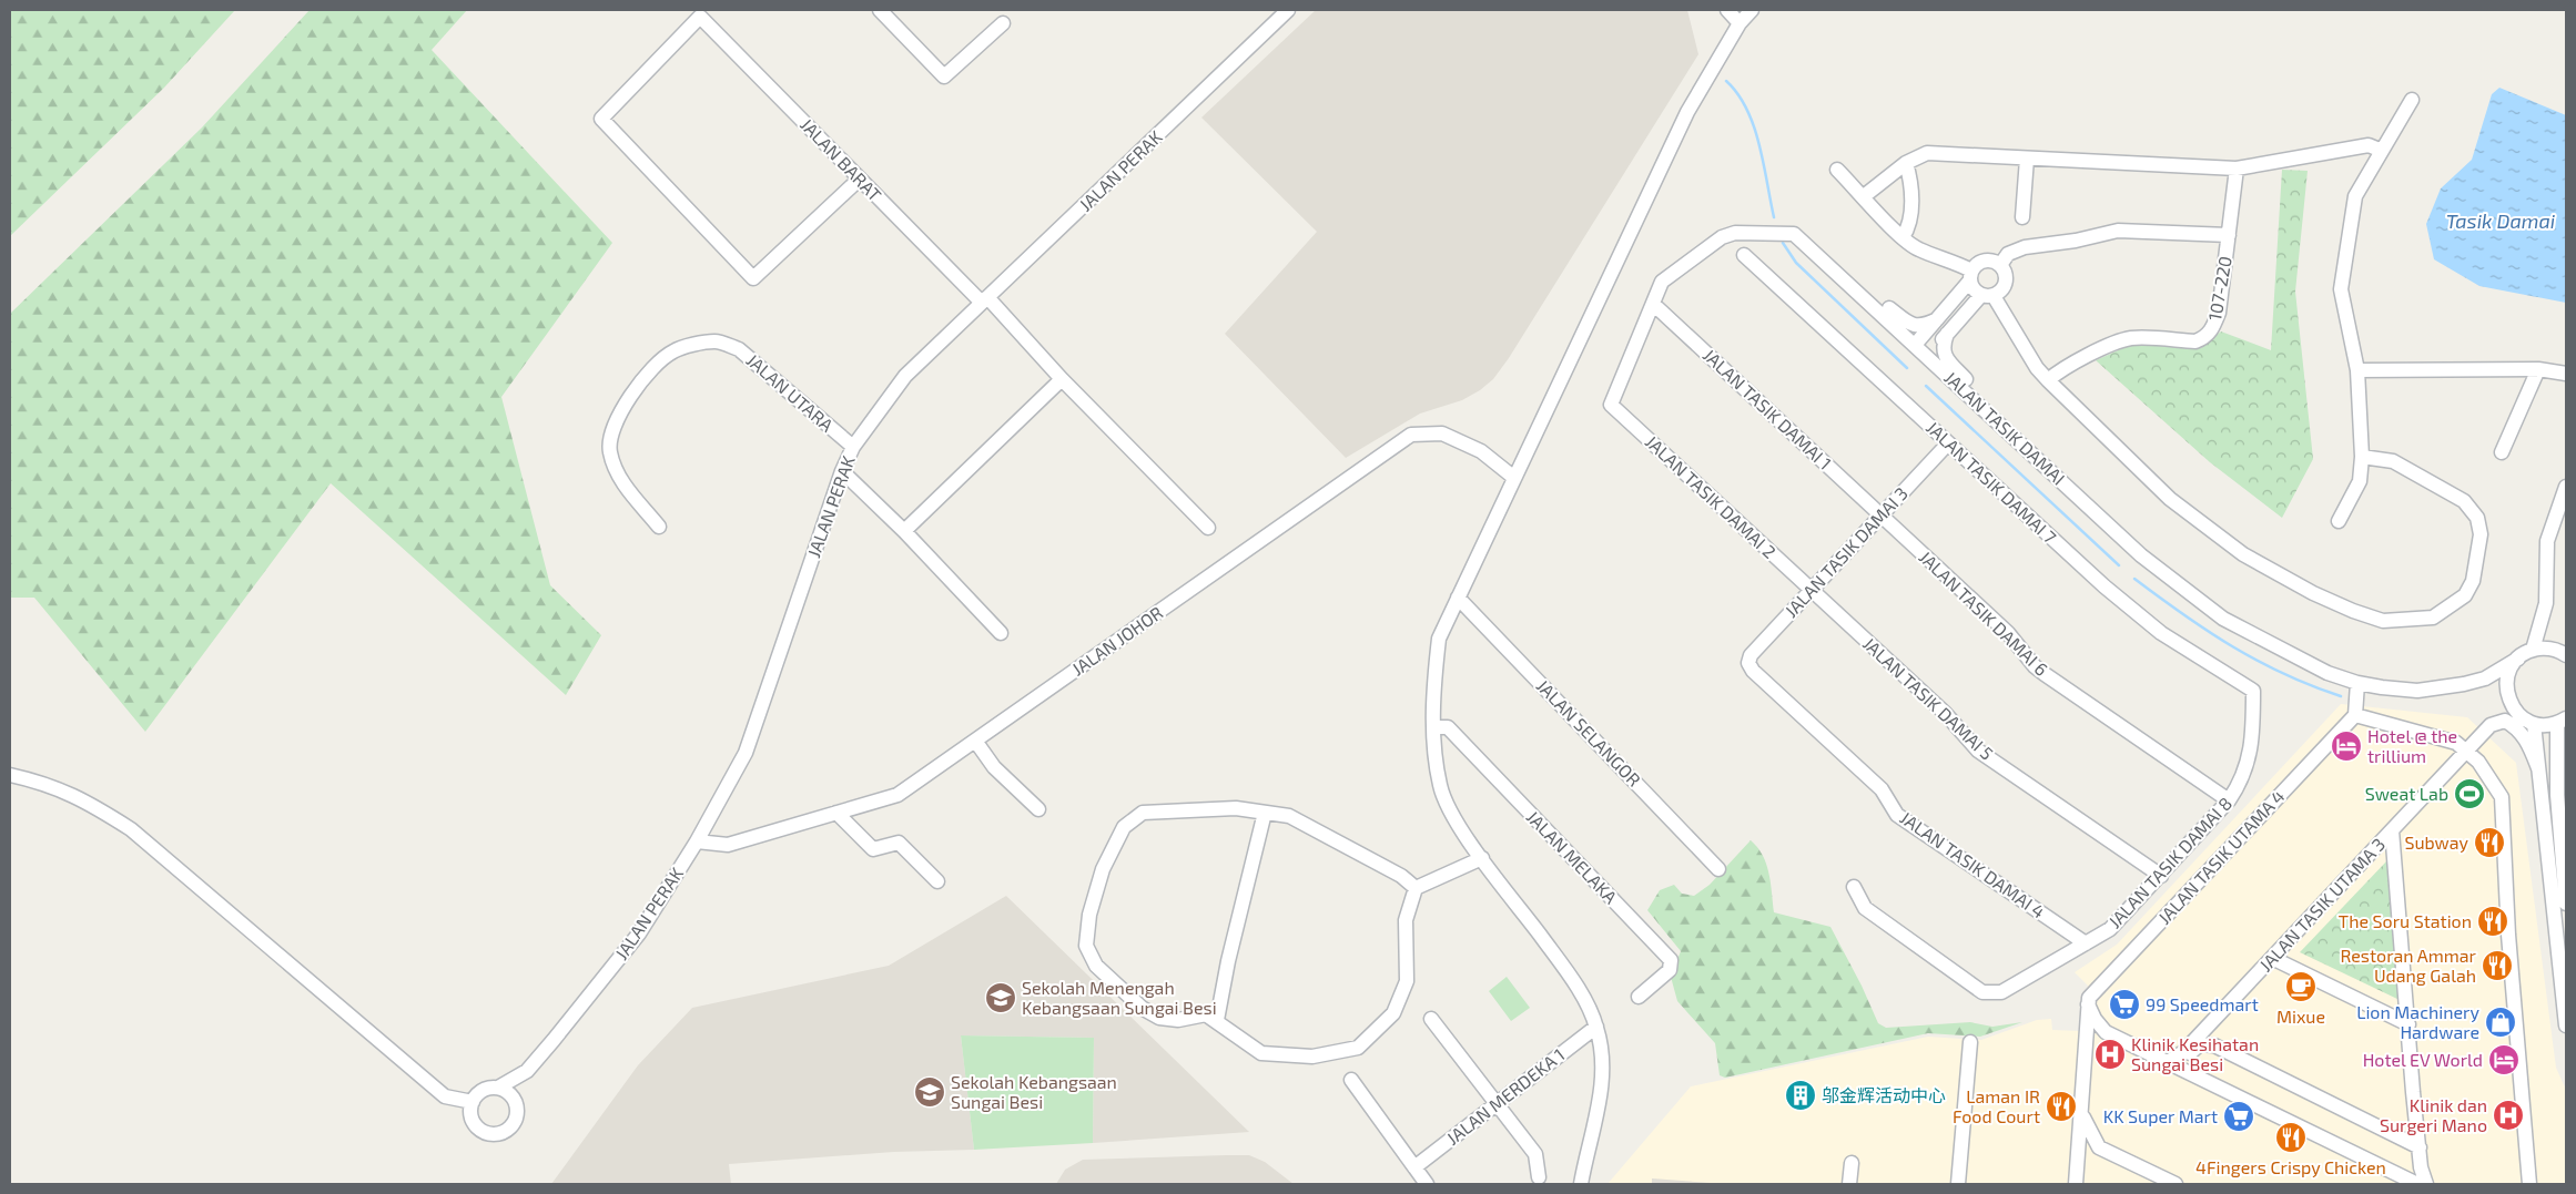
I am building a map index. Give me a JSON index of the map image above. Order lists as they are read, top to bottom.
{
  "streets": {
    "street": [
      "JALAN BARAT",
      "JALAN PERAK",
      "107-220",
      "JALAN UTARA",
      "JALAN TASIK DAMAI 1",
      "JALAN TASIK DAMAI",
      "JALAN TASIK DAMAI 7",
      "JALAN TASIK DAMAI 2",
      "JALAN TASIK DAMAI 3",
      "JALAN TASIK DAMAI 6",
      "JALAN JOHOR",
      "JALAN TASIK DAMAI 5",
      "JALAN SELANGOR",
      "JALAN MELAKA",
      "JALAN TASIK UTAMA 4",
      "JALAN TASIK DAMAI 8",
      "JALAN TASIK DAMAI 4",
      "JALAN TASIK UTAMA 3",
      "JALAN MERDEKA 1"
    ]
  },
  "crossings": [
    ["JALAN BARAT", "JALAN PERAK"],
    ["JALAN PERAK", "JALAN UTARA"],
    ["JALAN PERAK", "JALAN JOHOR"],
    ["JALAN TASIK DAMAI 1", "JALAN TASIK DAMAI"],
    ["JALAN TASIK DAMAI 1", "JALAN TASIK DAMAI 3"],
    ["JALAN TASIK DAMAI 1", "JALAN TASIK DAMAI 6"],
    ["JALAN TASIK DAMAI", "JALAN TASIK DAMAI 2"],
    ["JALAN TASIK DAMAI 7", "JALAN TASIK DAMAI 3"],
    ["JALAN TASIK DAMAI 7", "JALAN TASIK DAMAI 8"],
    ["JALAN TASIK DAMAI 2", "JALAN TASIK DAMAI 3"],
    ["JALAN TASIK DAMAI 2", "JALAN TASIK DAMAI 5"],
    ["JALAN TASIK DAMAI 3", "JALAN TASIK DAMAI 6"],
    ["JALAN TASIK DAMAI 3", "JALAN TASIK DAMAI 5"],
    ["JALAN TASIK DAMAI 3", "JALAN TASIK DAMAI 4"],
    ["JALAN TASIK DAMAI 6", "JALAN TASIK DAMAI 8"],
    ["JALAN TASIK DAMAI 5", "JALAN TASIK DAMAI 8"],
    ["JALAN TASIK DAMAI 8", "JALAN TASIK DAMAI 4"]
  ],
  "water": ["Tasik Damai"],
  "places": {
    "hotel": ["Hotel @ the trillium", "Hotel EV World"],
    "sports": ["Sweat Lab"],
    "restaurant": [
      "Subway",
      "The Soru Station",
      "Restoran Ammar Udang Galah",
      "Laman IR Food Court",
      "4Fingers Crispy Chicken"
    ],
    "cafe": ["Mixue"],
    "school or university": ["Sekolah Menengah Kebangsaan Sungai Besi", "Sekolah Kebangsaan Sungai Besi"],
    "supermarket": ["99 Speedmart", "KK Super Mart"],
    "shop": ["Lion Machinery Hardware"],
    "hospital": ["Klinik Kesihatan Sungai Besi", "Klinik dan Surgeri Mano"],
    "building": ["邬金辉活动中心"]
  }
}
